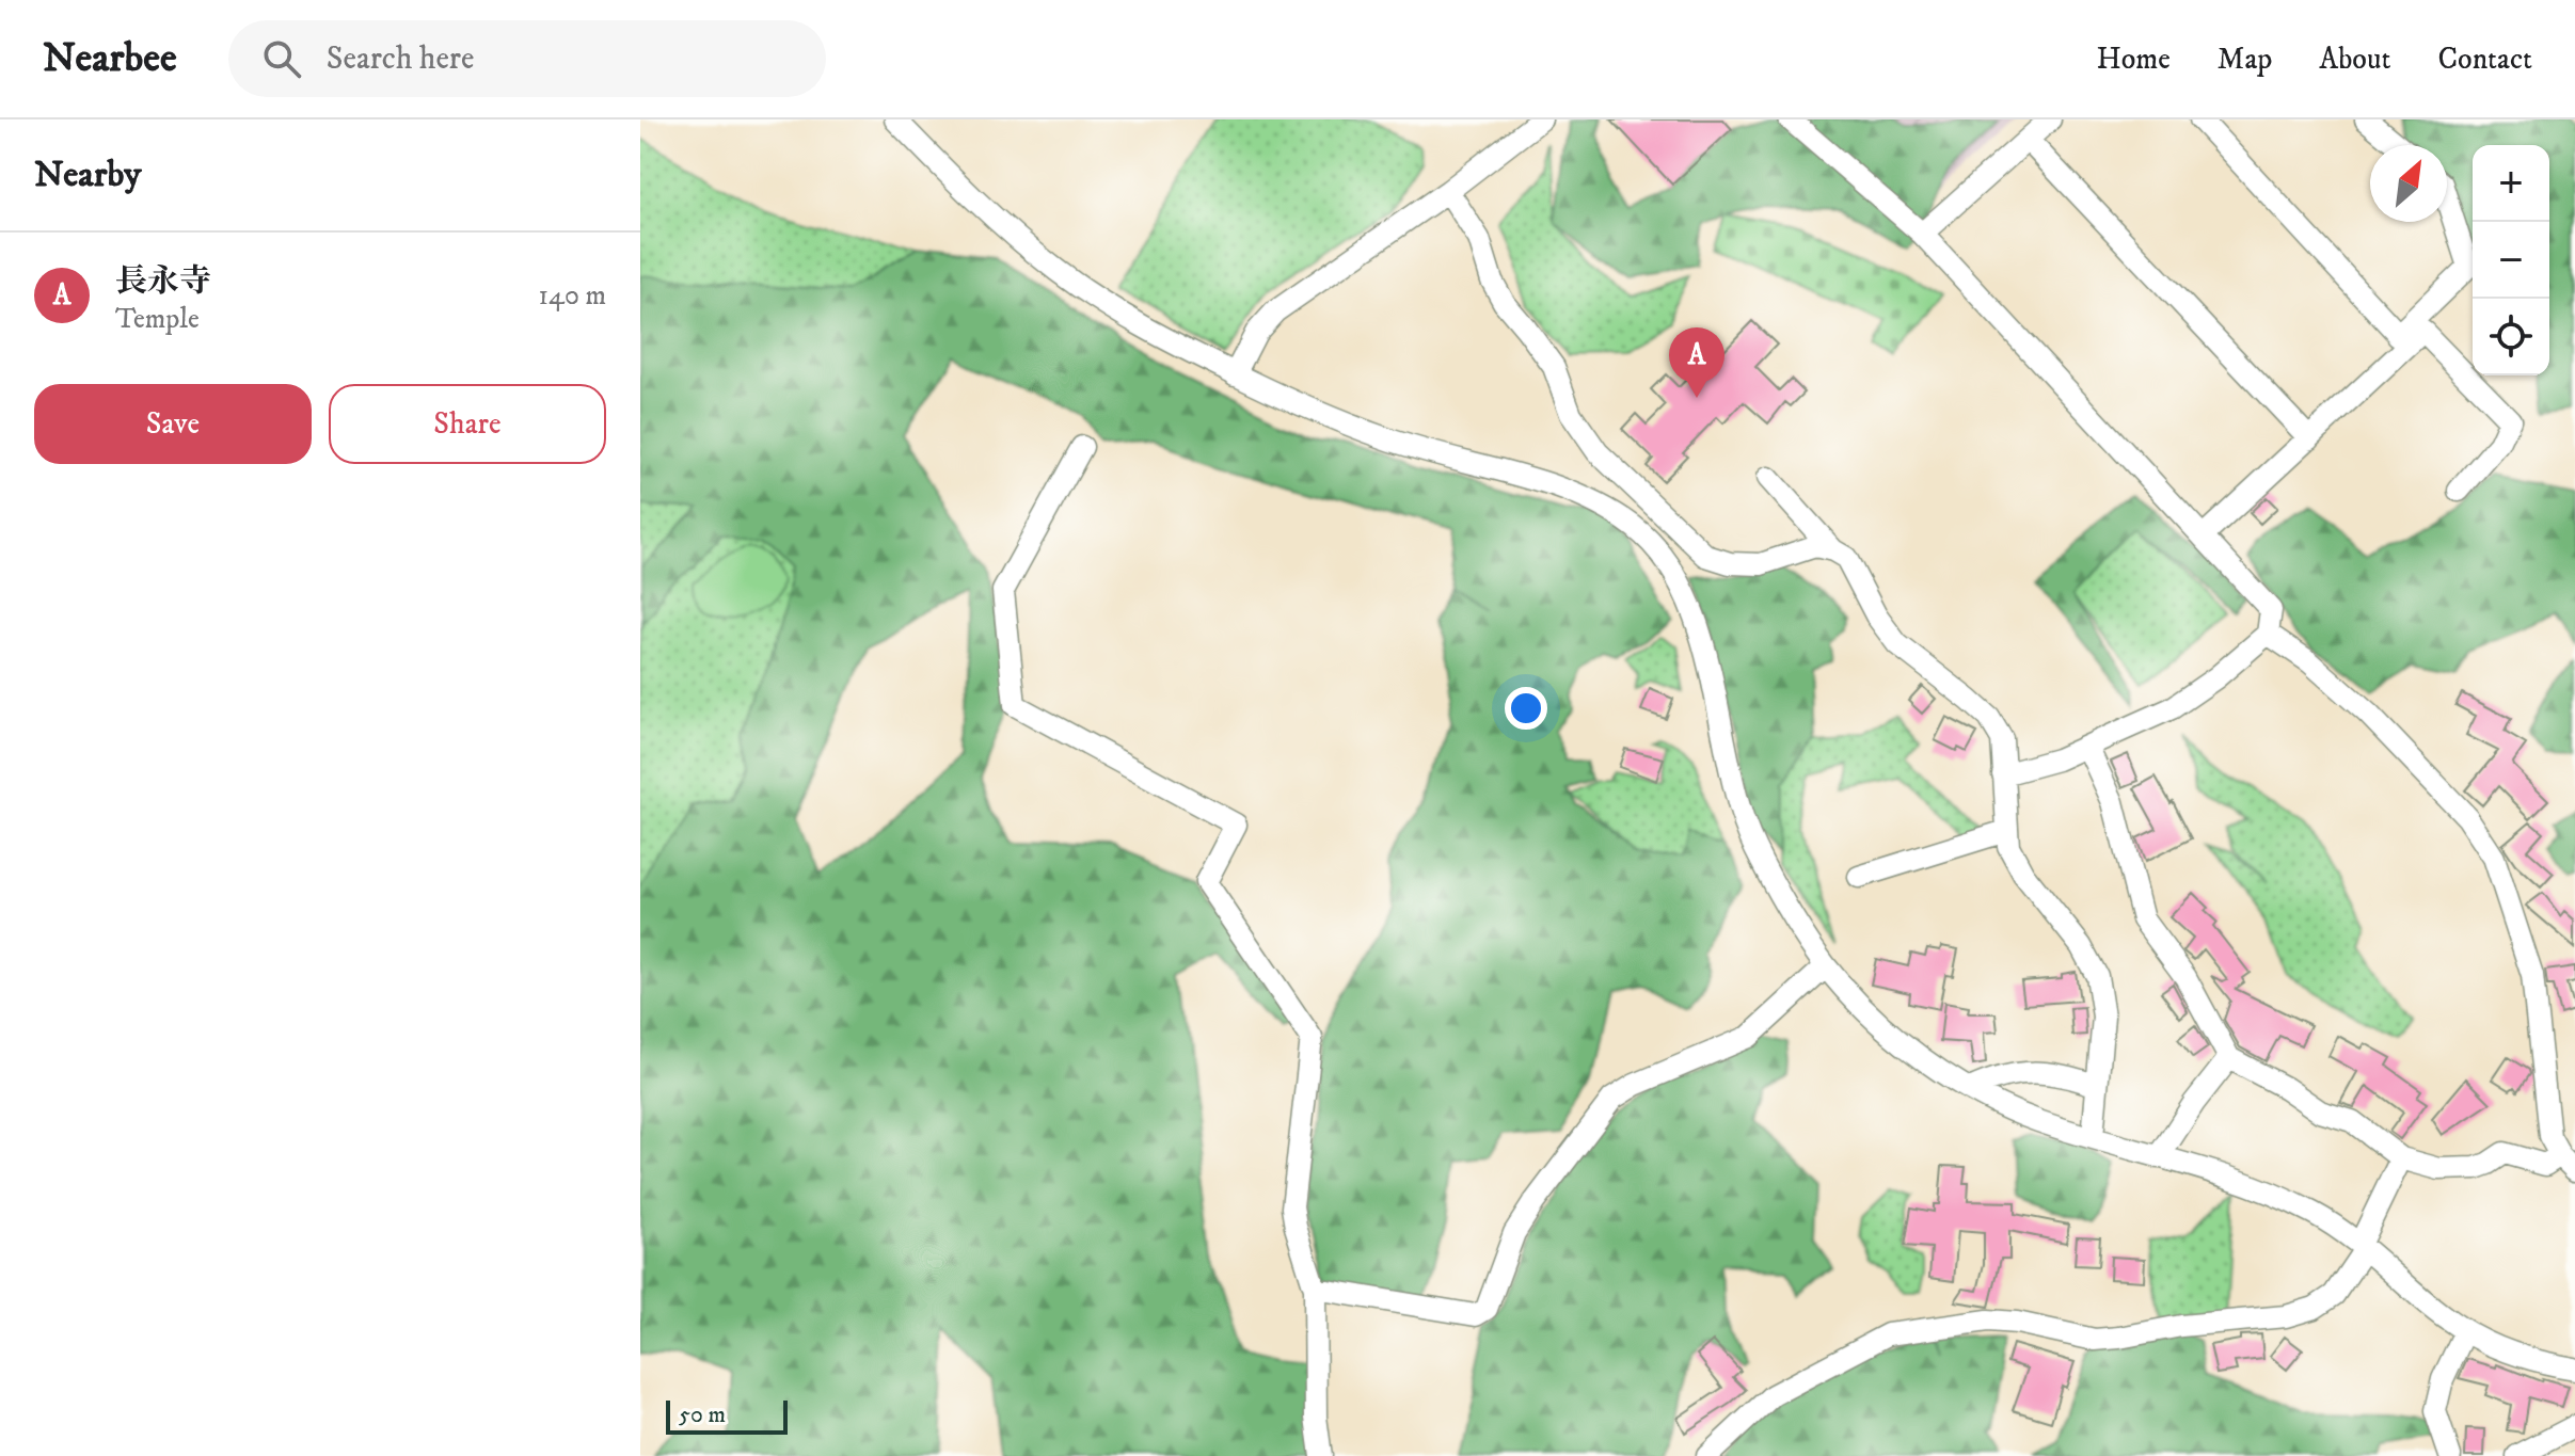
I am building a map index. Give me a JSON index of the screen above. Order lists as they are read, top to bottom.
{
  "scale_bar": "50 m",
  "north": "top right",
  "page": {
    "header": "Nearbee",
    "search": "Search here",
    "nav": [
      "Home",
      "Map",
      "About",
      "Contact"
    ],
    "heading": "Nearby",
    "map_buttons": ["+", "−"],
    "list": [
      {
        "mark": "A",
        "name": "長永寺",
        "note": "Temple",
        "value": "140 m"
      }
    ],
    "pins": "A",
    "buttons": ["Save", "Share"],
    "scale": "50 m"
  }
}
